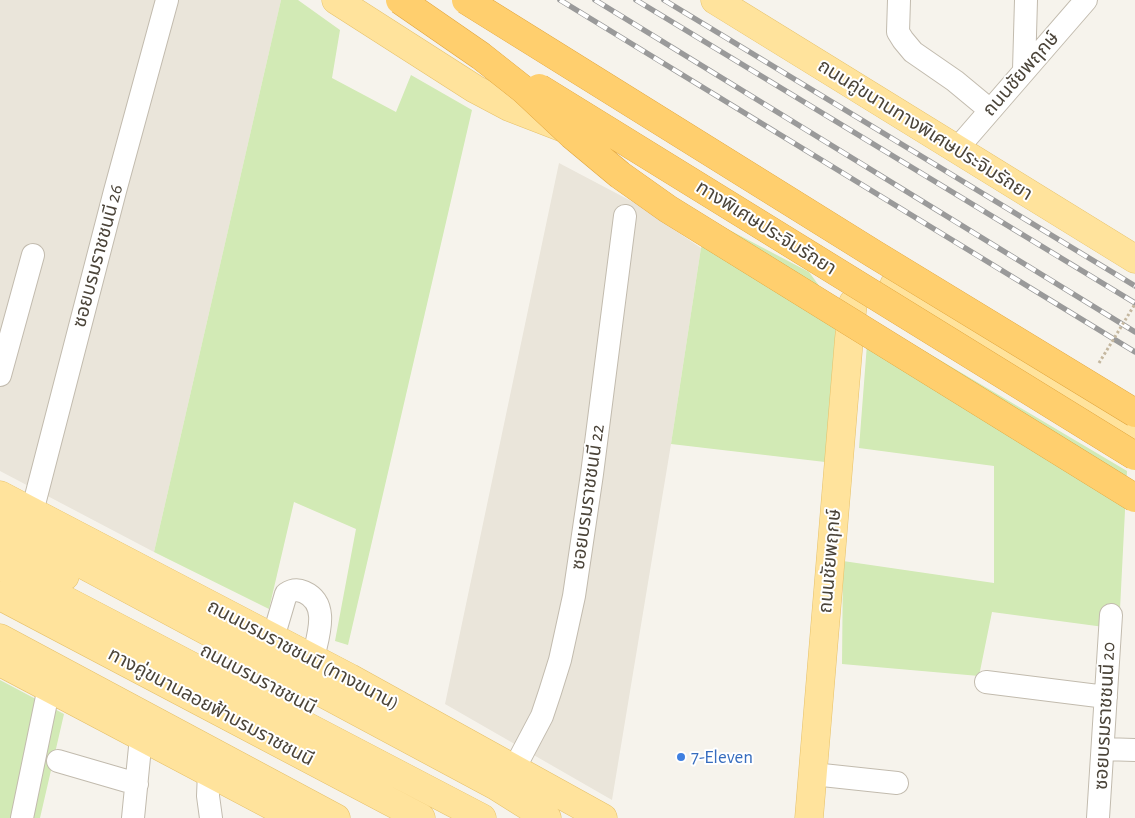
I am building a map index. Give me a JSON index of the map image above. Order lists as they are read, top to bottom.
{
  "streets": {
    "highway": ["ทางพิเศษประจิมรัถยา"],
    "main road": [
      "ถนนชัยพฤกษ์",
      "ถนนคู่ขนานทางพิเศษประจิมรัถยา",
      "ถนนบรมราชชนนี (ทางขนาน)",
      "ถนนบรมราชชนนี",
      "ทางคู่ขนานลอยฟ้าบรมราชชนนี"
    ],
    "street": ["ซอยบรมราชชนนี 26", "ซอยบรมราชชนนี 22", "ซอยบรมราชชนนี 20"]
  },
  "crossings": [
    ["ถนนชัยพฤกษ์", "ถนนคู่ขนานทางพิเศษประจิมรัถยา"],
    ["ซอยบรมราชชนนี 26", "ถนนบรมราชชนนี (ทางขนาน)"],
    ["ซอยบรมราชชนนี 22", "ถนนบรมราชชนนี (ทางขนาน)"]
  ],
  "places": ["7-Eleven"]
}
